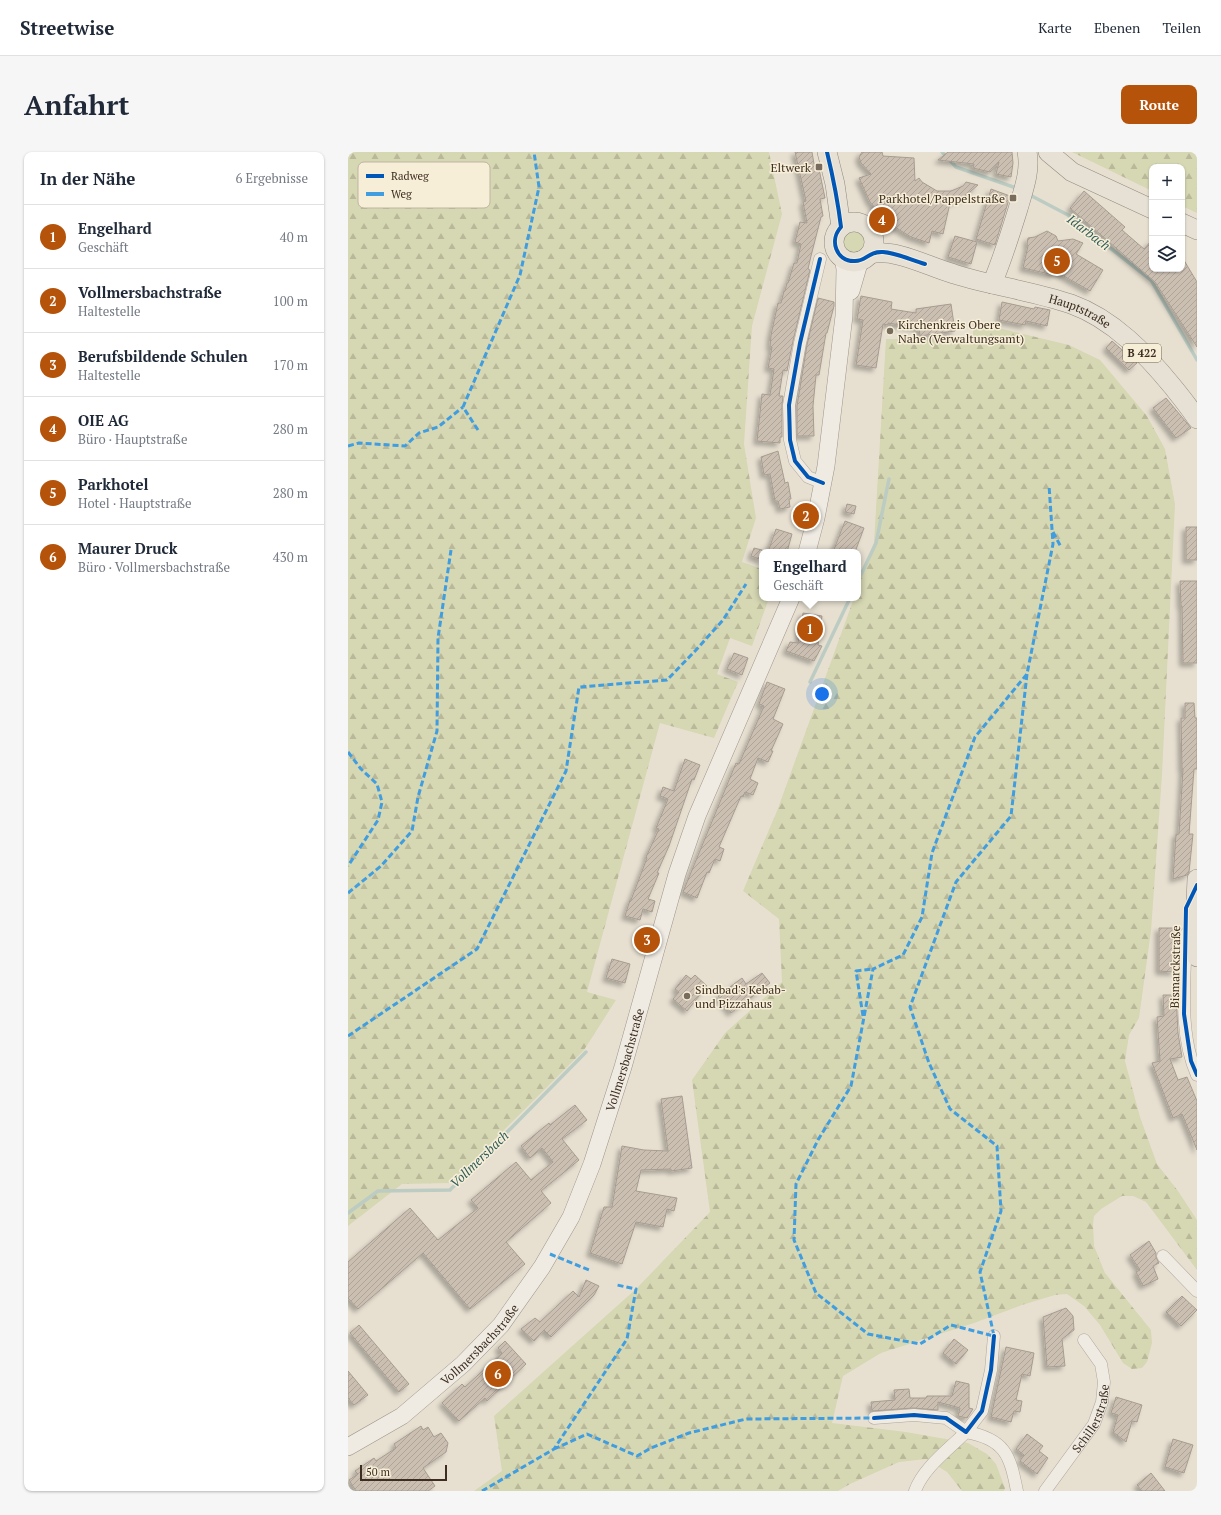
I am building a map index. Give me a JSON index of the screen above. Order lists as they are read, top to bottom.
{
  "streets": {
    "main road": ["Hauptstraße", "B 422", "Vollmersbachstraße"],
    "street": ["Bismarckstraße", "Schillerstraße"]
  },
  "crossings": [
    ["Hauptstraße", "B 422"]
  ],
  "water": ["Idarbach", "Vollmersbach"],
  "places": {
    "transit": ["Eltwerk", "Parkhotel/Pappelstraße"],
    "other": ["Kirchenkreis Obere Nahe (Verwaltungsamt)", "Sindbad's Kebab- und Pizzahaus"]
  },
  "legend": ["Radweg", "Weg"],
  "scale_bar": "50 m",
  "page": {
    "header": "Streetwise",
    "nav": ["Karte", "Ebenen", "Teilen"],
    "buttons": "Route",
    "title": "Anfahrt",
    "heading": ["In der Nähe", "6 Ergebnisse"],
    "map_buttons": ["+", "−"],
    "list": [
      {
        "mark": "1",
        "name": "Engelhard",
        "note": "Geschäft",
        "value": "40 m"
      },
      {
        "mark": "2",
        "name": "Vollmersbachstraße",
        "note": "Haltestelle",
        "value": "100 m"
      },
      {
        "mark": "3",
        "name": "Berufsbildende Schulen",
        "note": "Haltestelle",
        "value": "170 m"
      },
      {
        "mark": "4",
        "name": "OIE AG",
        "note": "Büro · Hauptstraße",
        "value": "280 m"
      },
      {
        "mark": "5",
        "name": "Parkhotel",
        "note": "Hotel · Hauptstraße",
        "value": "280 m"
      },
      {
        "mark": "6",
        "name": "Maurer Druck",
        "note": "Büro · Vollmersbachstraße",
        "value": "430 m"
      }
    ],
    "pins": [
      "4",
      "5",
      "2",
      "1",
      "3",
      "6"
    ],
    "popup": ["Engelhard", "Geschäft"],
    "scale": "50 m"
  }
}
